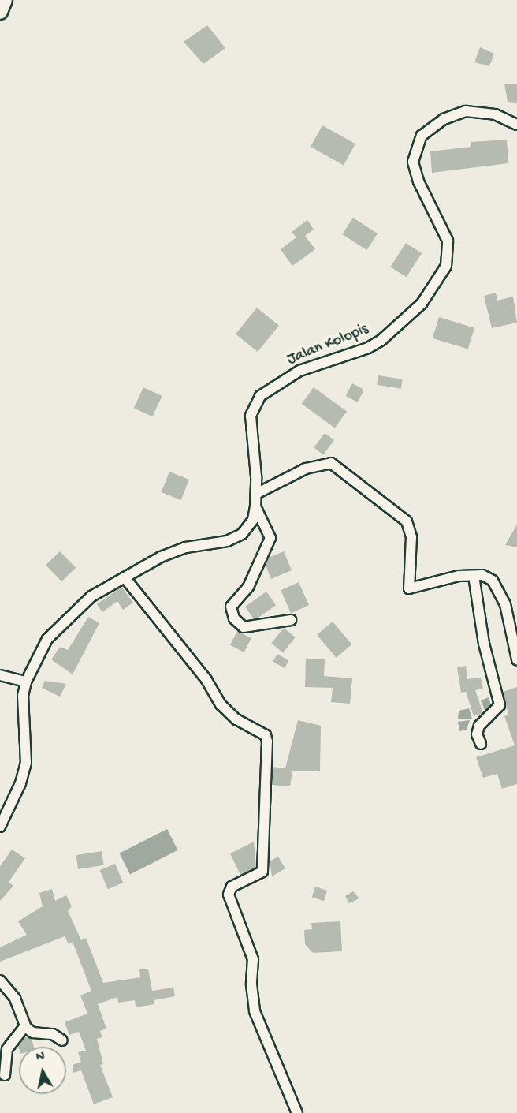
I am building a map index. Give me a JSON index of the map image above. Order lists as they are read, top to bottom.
{
  "streets": {
    "street": ["Jalan Kolopis"]
  },
  "north": "top"
}
